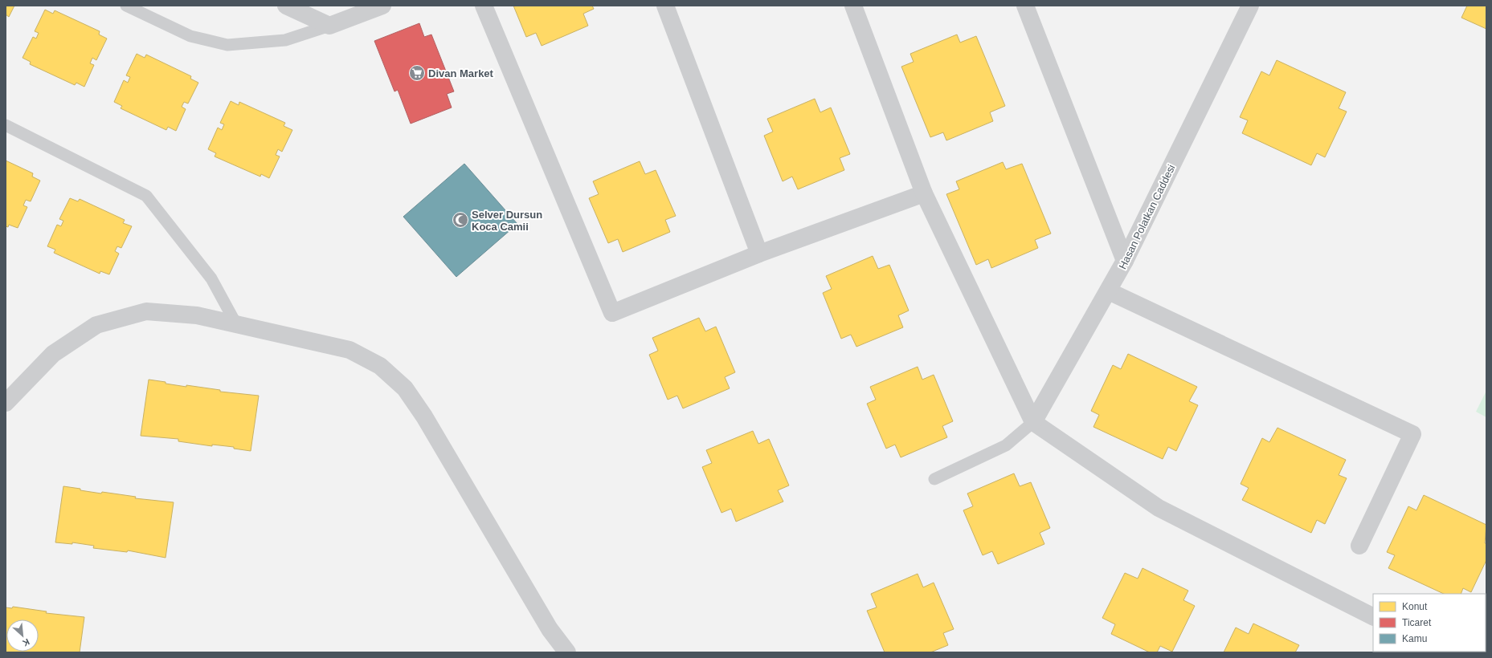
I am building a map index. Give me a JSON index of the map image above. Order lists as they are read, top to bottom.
{
  "streets": {
    "street": ["Hasan Polatkan Caddesi"]
  },
  "places": {
    "supermarket": ["Divan Market"],
    "mosque": ["Selver Dursun Koca Camii"]
  },
  "legend": ["Konut", "Ticaret", "Kamu"],
  "north": "bottom right"
}
